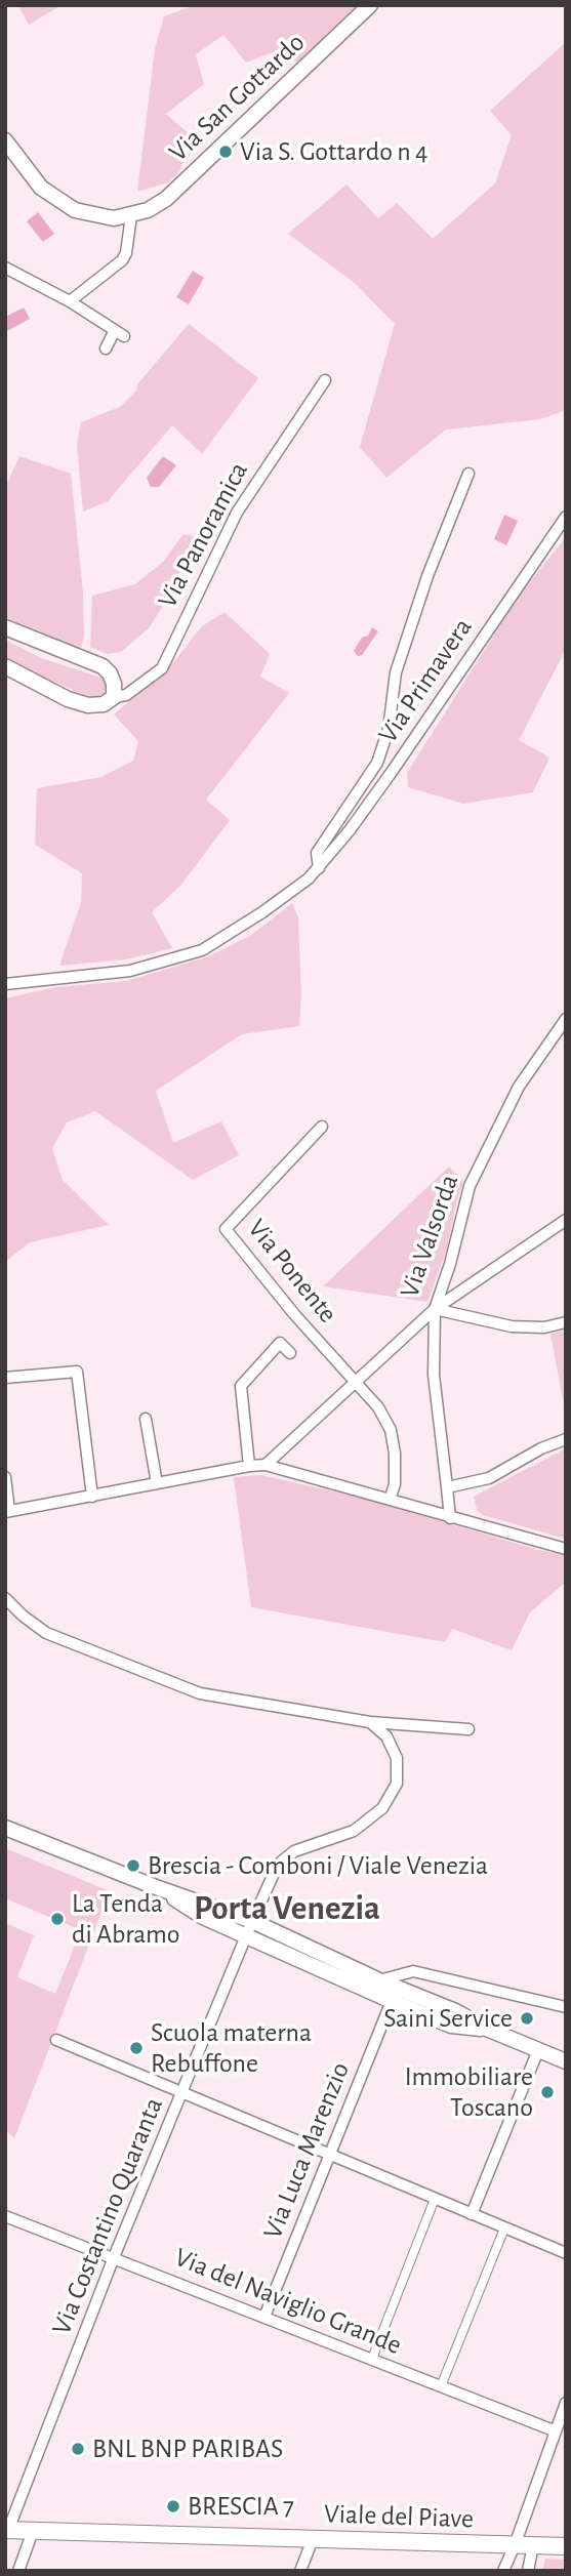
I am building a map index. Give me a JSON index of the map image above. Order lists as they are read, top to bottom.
{
  "streets": {
    "main road": ["Viale del Piave"],
    "street": [
      "Via San Gottardo",
      "Via Panoramica",
      "Via Primavera",
      "Via Valsorda",
      "Via Ponente",
      "Via Luca Marenzio",
      "Via Costantino Quaranta",
      "Via del Naviglio Grande"
    ]
  },
  "crossings": [
    ["Via Valsorda", "Via Ponente"],
    ["Via Luca Marenzio", "Via del Naviglio Grande"],
    ["Via Costantino Quaranta", "Via del Naviglio Grande"],
    ["Via Costantino Quaranta", "Viale del Piave"]
  ],
  "districts": ["Porta Venezia"],
  "places": [
    "Via S. Gottardo n 4",
    "Brescia - Comboni / Viale Venezia",
    "La Tenda di Abramo",
    "Saini Service",
    "Scuola materna Rebuffone",
    "Immobiliare Toscano",
    "BNL BNP PARIBAS",
    "BRESCIA 7"
  ]
}
